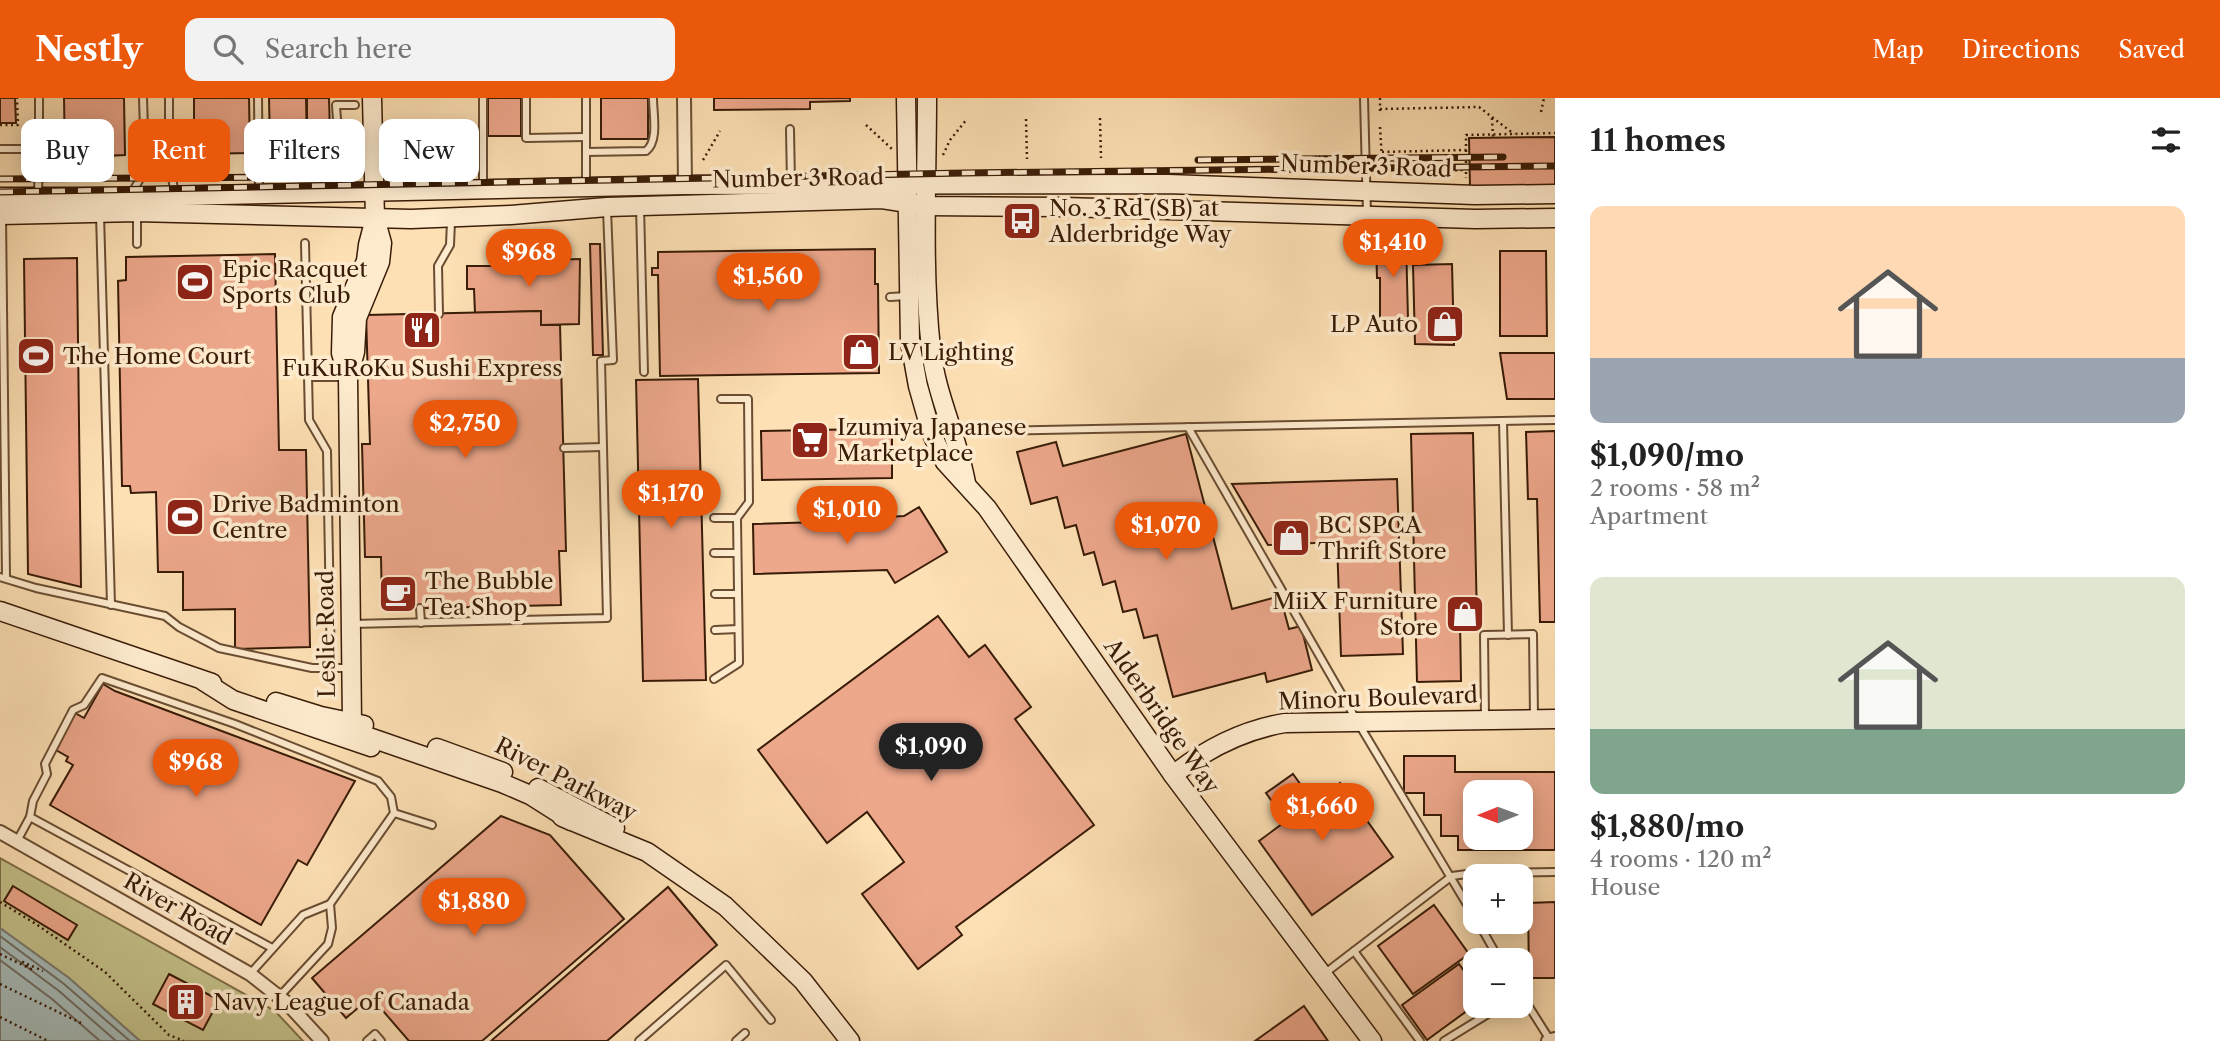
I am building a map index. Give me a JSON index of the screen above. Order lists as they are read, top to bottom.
{
  "streets": {
    "street": [
      "Number 3 Road",
      "Leslie Road",
      "Minoru Boulevard",
      "Alderbridge Way",
      "River Parkway",
      "River Road"
    ]
  },
  "crossings": [
    ["Number 3 Road", "Leslie Road"],
    ["Number 3 Road", "Alderbridge Way"],
    ["Leslie Road", "River Parkway"],
    ["Minoru Boulevard", "Alderbridge Way"]
  ],
  "places": {
    "bus stop": ["No. 3 Rd (SB) at Alderbridge Way"],
    "sports": ["Epic Racquet Sports Club", "The Home Court", "Drive Badminton Centre"],
    "shop": [
      "LP Auto",
      "LV Lighting",
      "BC SPCA Thrift Store",
      "MiiX Furniture Store"
    ],
    "restaurant": ["FuKuRoKu Sushi Express"],
    "supermarket": ["Izumiya Japanese Marketplace"],
    "cafe": ["The Bubble Tea Shop"],
    "building": ["Navy League of Canada"]
  },
  "north": "left",
  "page": {
    "header": "Nestly",
    "search": "Search here",
    "nav": ["Map", "Directions", "Saved"],
    "heading": "11 homes",
    "chip": [
      "Buy",
      "Rent",
      "Filters",
      "New"
    ],
    "list": [
      {
        "name": "$1,090/mo",
        "note": "2 rooms · 58 m² · Apartment"
      },
      {
        "name": "$1,880/mo",
        "note": "4 rooms · 120 m² · House"
      }
    ],
    "price": [
      "$1,410",
      "$968",
      "$1,560",
      "$2,750",
      "$1,170",
      "$1,010",
      "$1,070",
      "$1,090",
      "$968",
      "$1,660",
      "$1,880"
    ],
    "map_buttons": ["+", "−"]
  }
}
